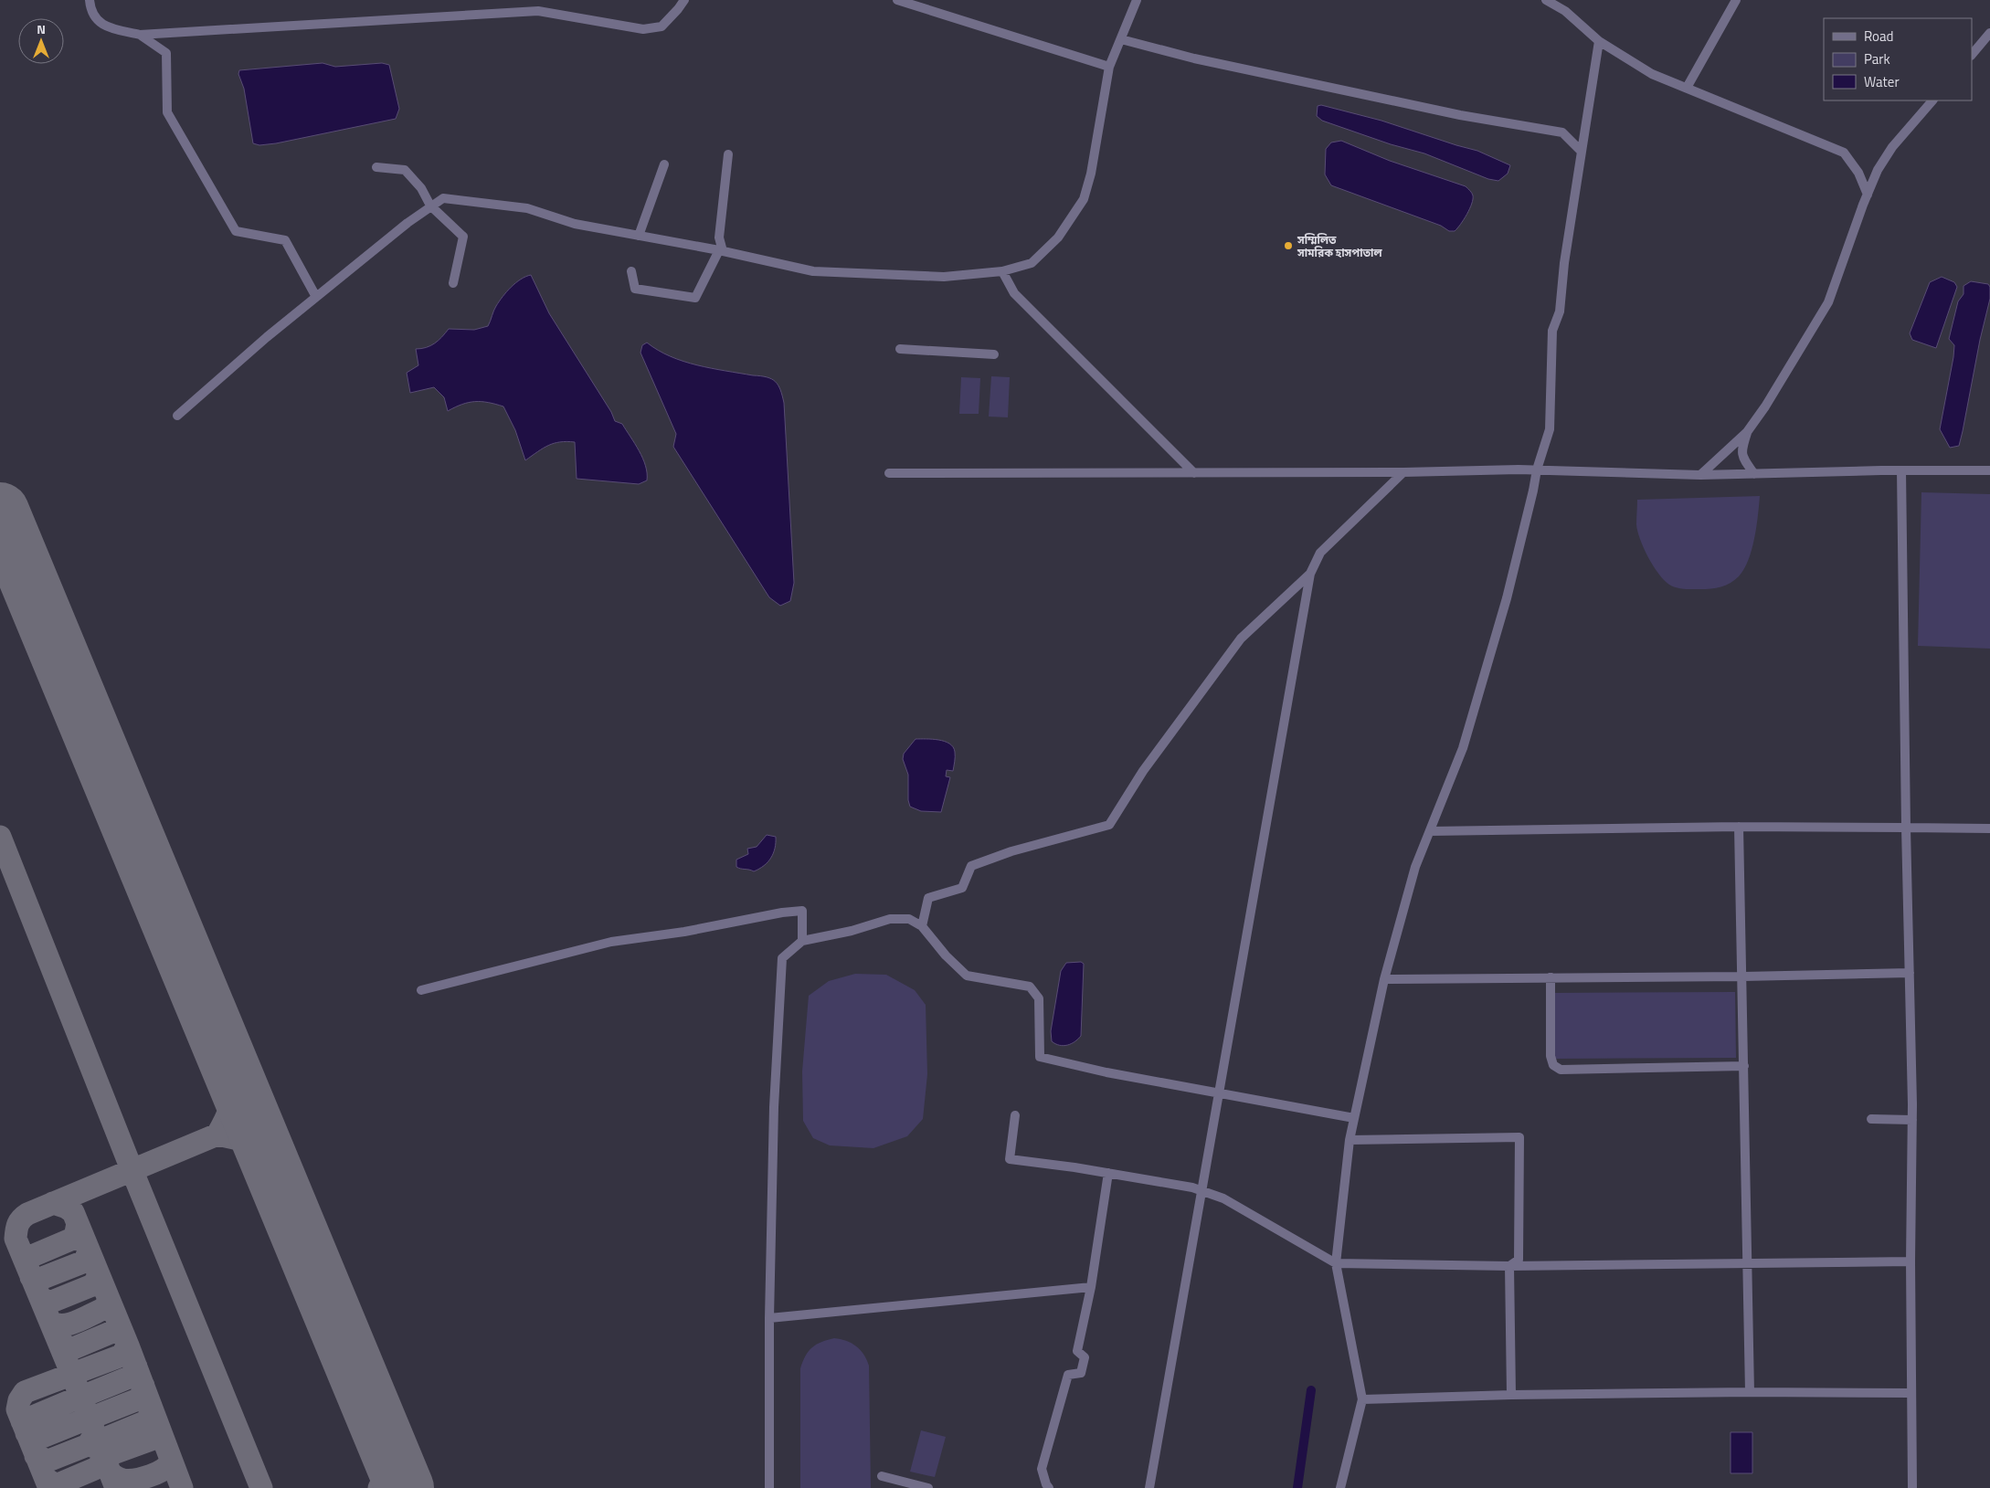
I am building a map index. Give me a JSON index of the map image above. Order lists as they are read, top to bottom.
{
  "places": ["সম্মিলিত সামরিক হাসপাতাল"],
  "legend": ["Road", "Park", "Water"],
  "north": "top"
}
